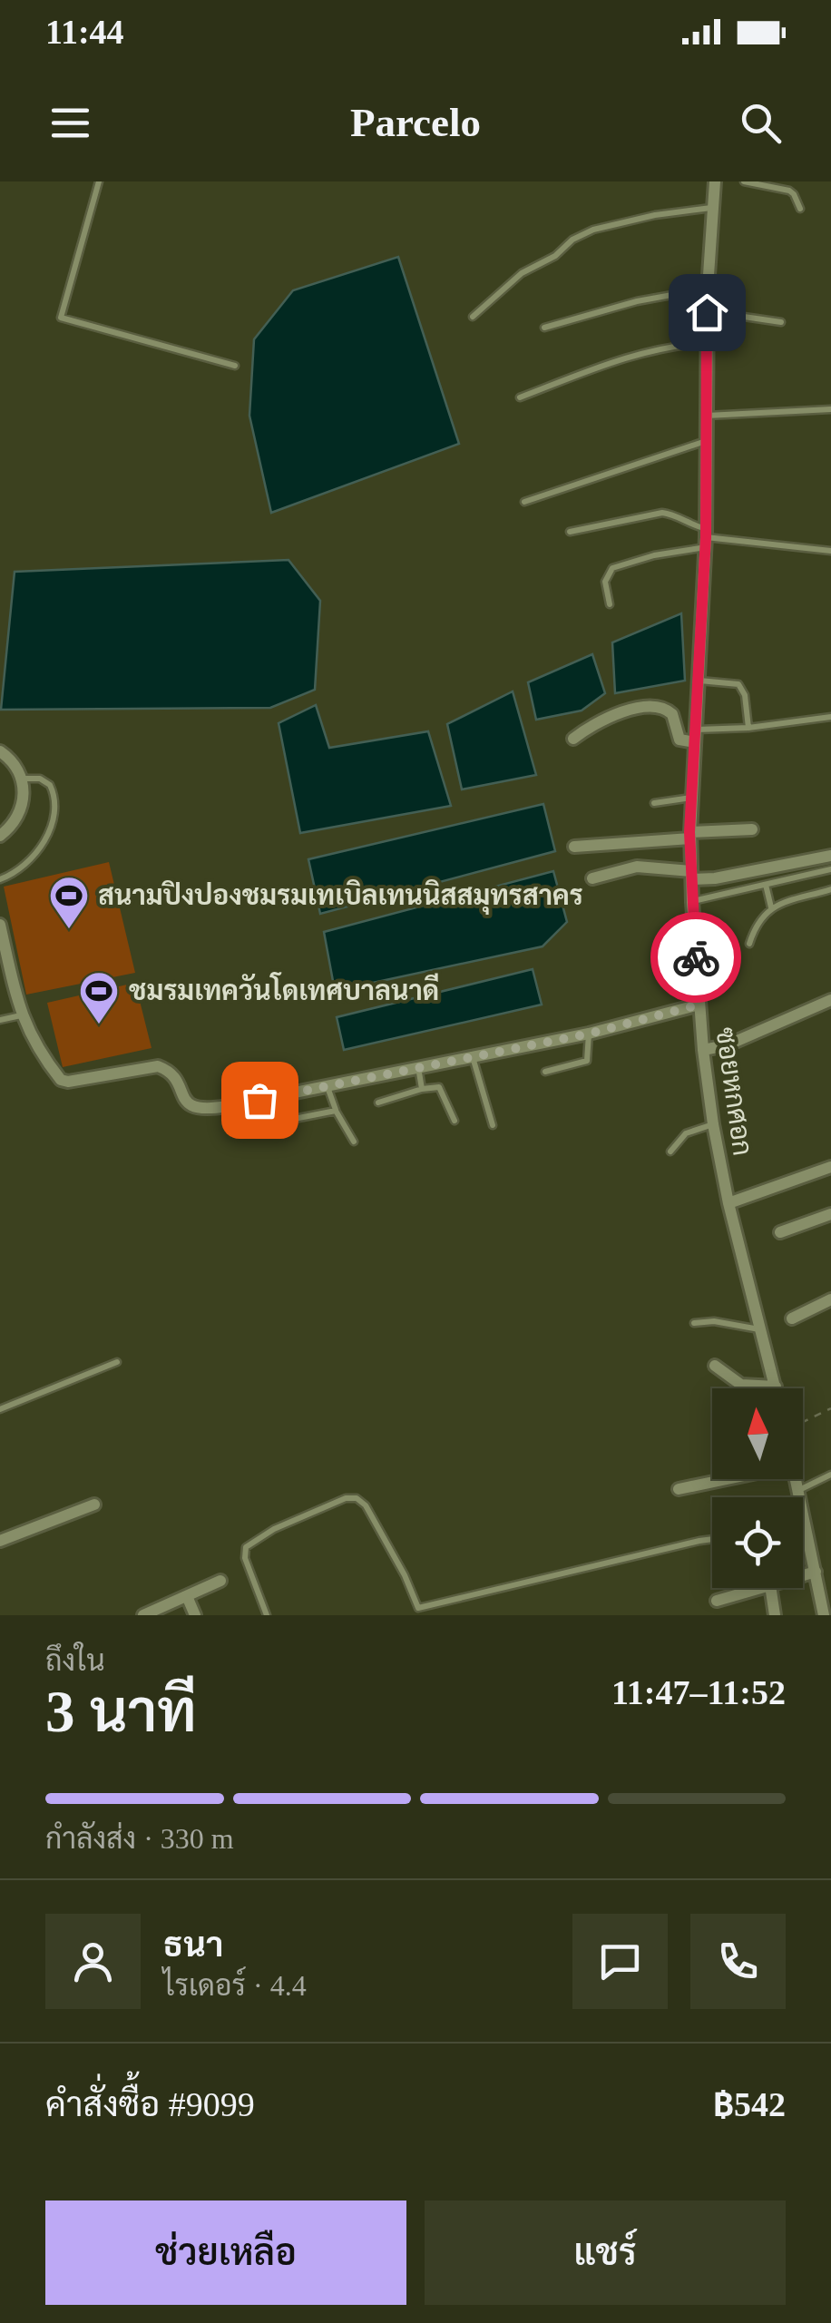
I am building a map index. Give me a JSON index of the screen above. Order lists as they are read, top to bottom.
{
  "streets": {
    "street": ["ซอยหกศอก"]
  },
  "places": {
    "sports": ["สนามปิงปองชมรมเทเบิลเทนนิสสมุทรสาคร", "ชมรมเทควันโดเทศบาลนาดี"]
  },
  "north": "top",
  "page": {
    "status": "11:44",
    "header": "Parcelo",
    "heading": ["3 นาที", "ถึงใน", "11:47–11:52"],
    "panel": [
      "ธนา",
      "ไรเดอร์ · 4.4",
      "คำสั่งซื้อ #9099",
      "฿542"
    ],
    "bar": "กำลังส่ง · 330 m",
    "buttons": ["ช่วยเหลือ", "แชร์"]
  }
}
